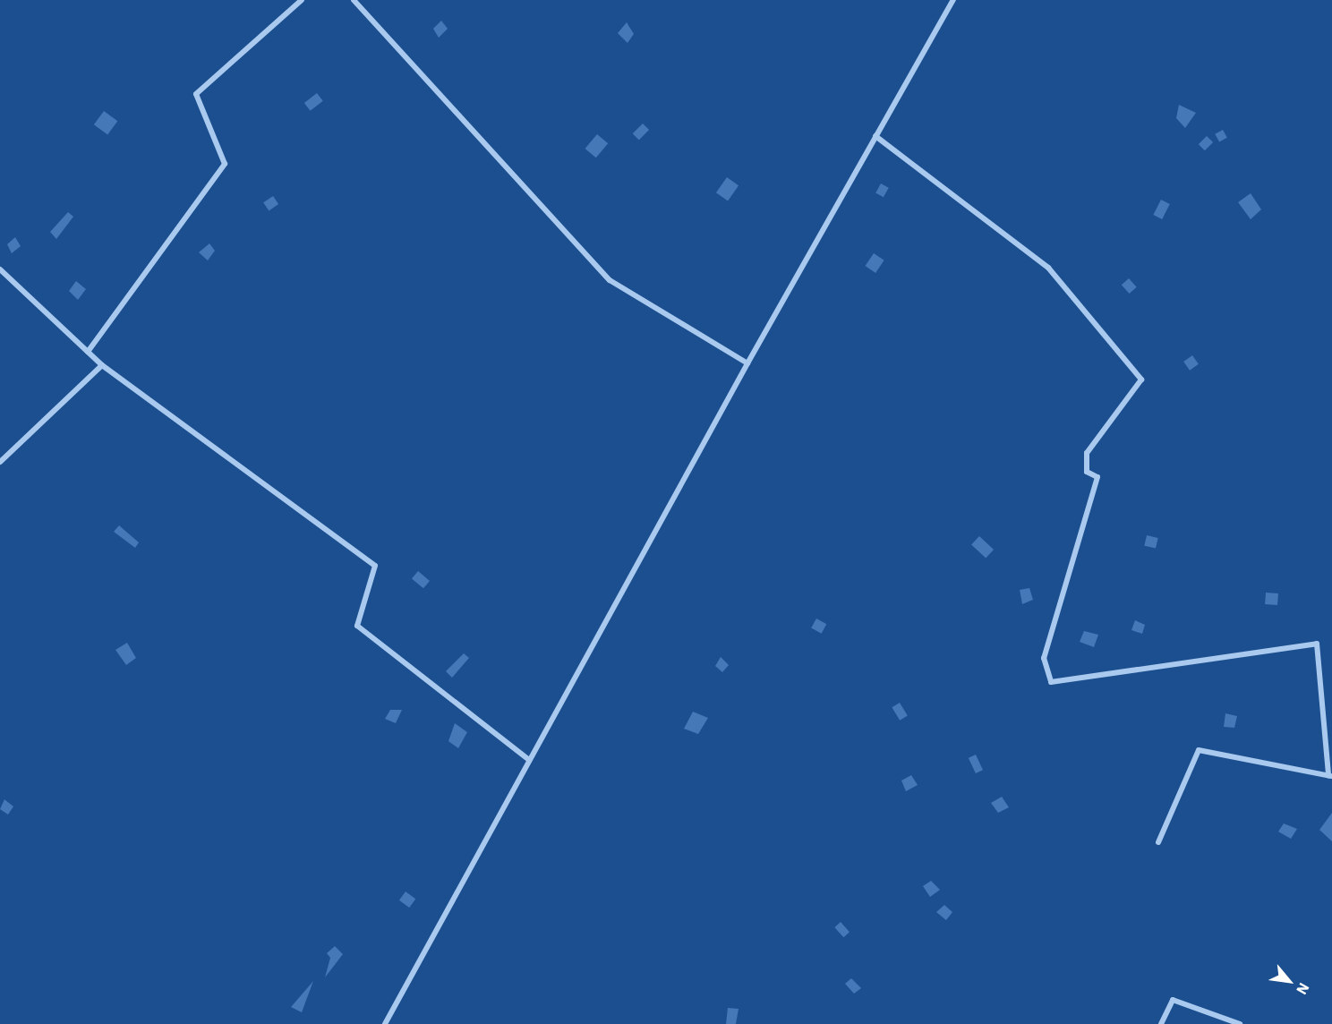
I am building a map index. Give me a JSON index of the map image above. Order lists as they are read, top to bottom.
{
  "north": "bottom right"
}
